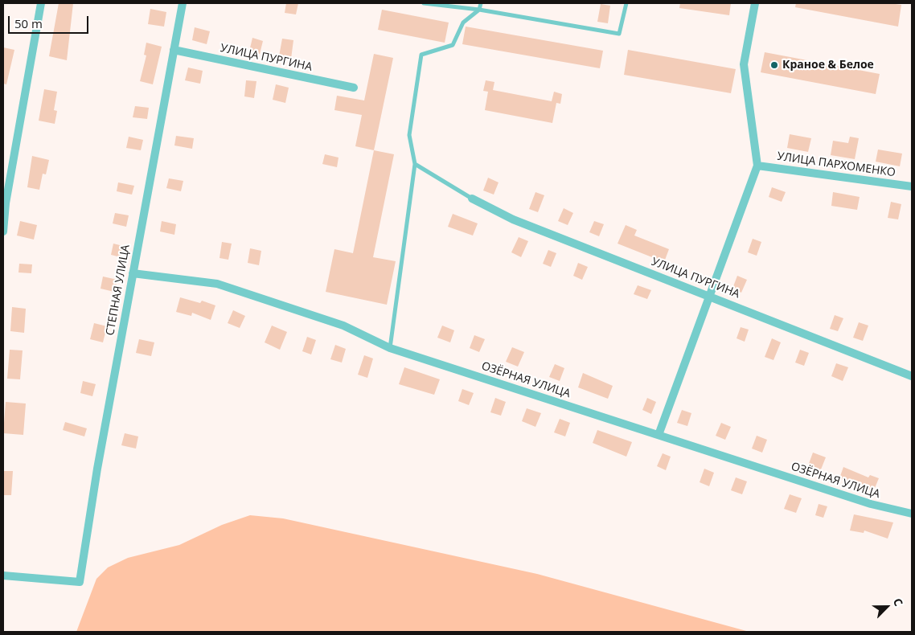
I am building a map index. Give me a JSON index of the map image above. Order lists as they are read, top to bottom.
{
  "streets": {
    "street": [
      "УЛИЦА ПУРГИНА",
      "УЛИЦА ПАРХОМЕНКО",
      "СТЕПНАЯ УЛИЦА",
      "ОЗЁРНАЯ УЛИЦА"
    ]
  },
  "crossings": [
    ["УЛИЦА ПУРГИНА", "СТЕПНАЯ УЛИЦА"],
    ["СТЕПНАЯ УЛИЦА", "ОЗЁРНАЯ УЛИЦА"]
  ],
  "places": ["Краное & Белое"],
  "scale_bar": "50 m",
  "north": "top right"
}
